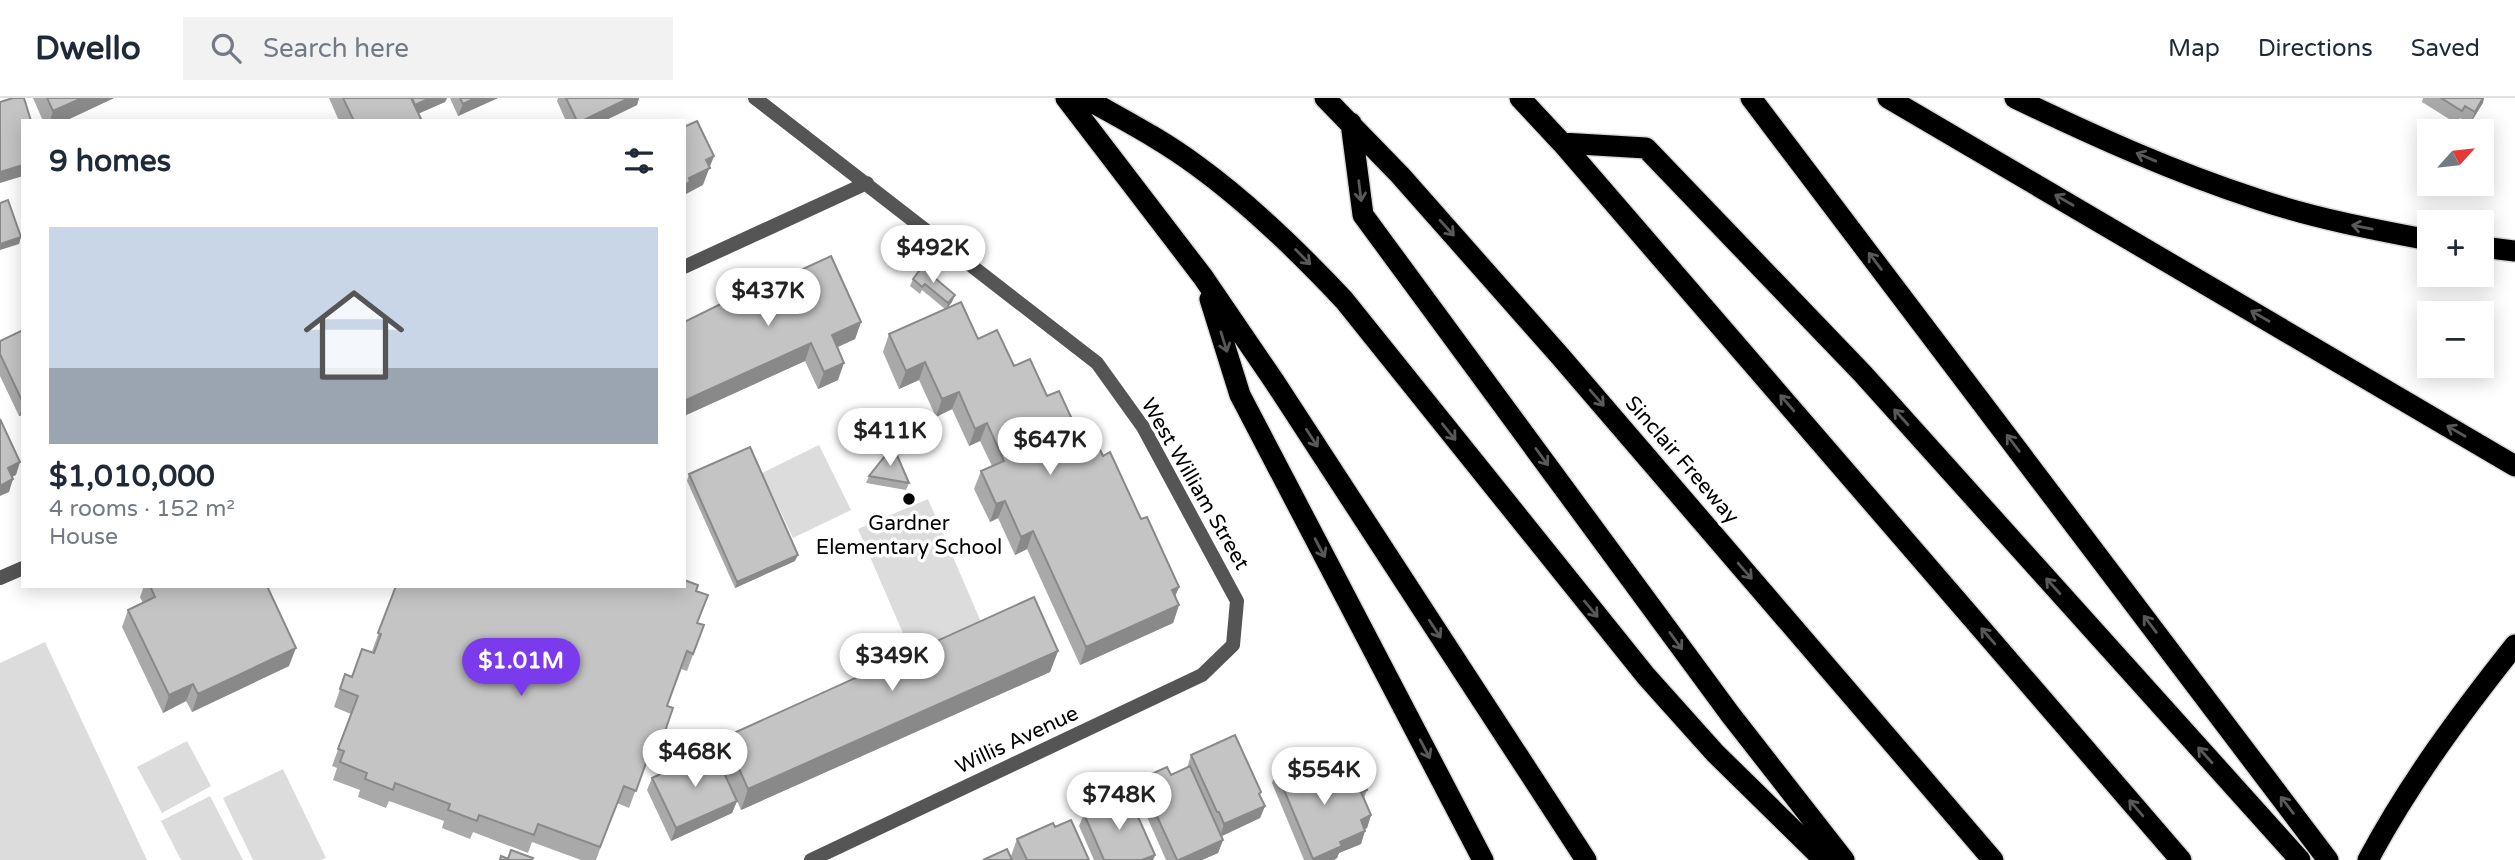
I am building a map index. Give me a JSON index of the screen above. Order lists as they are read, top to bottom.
{
  "streets": {
    "highway": ["Sinclair Freeway"],
    "street": ["West William Street", "Willis Avenue"]
  },
  "crossings": [
    ["West William Street", "Willis Avenue"]
  ],
  "places": ["Gardner Elementary School"],
  "north": "top right",
  "page": {
    "header": "Dwello",
    "search": "Search here",
    "nav": ["Map", "Directions", "Saved"],
    "map_buttons": ["+", "−"],
    "heading": "9 homes",
    "list": [
      {
        "name": "$1,010,000",
        "note": "4 rooms · 152 m² · House"
      }
    ],
    "price": [
      "$492K",
      "$437K",
      "$411K",
      "$647K",
      "$349K",
      "$1.01M",
      "$468K",
      "$554K",
      "$748K"
    ]
  }
}
